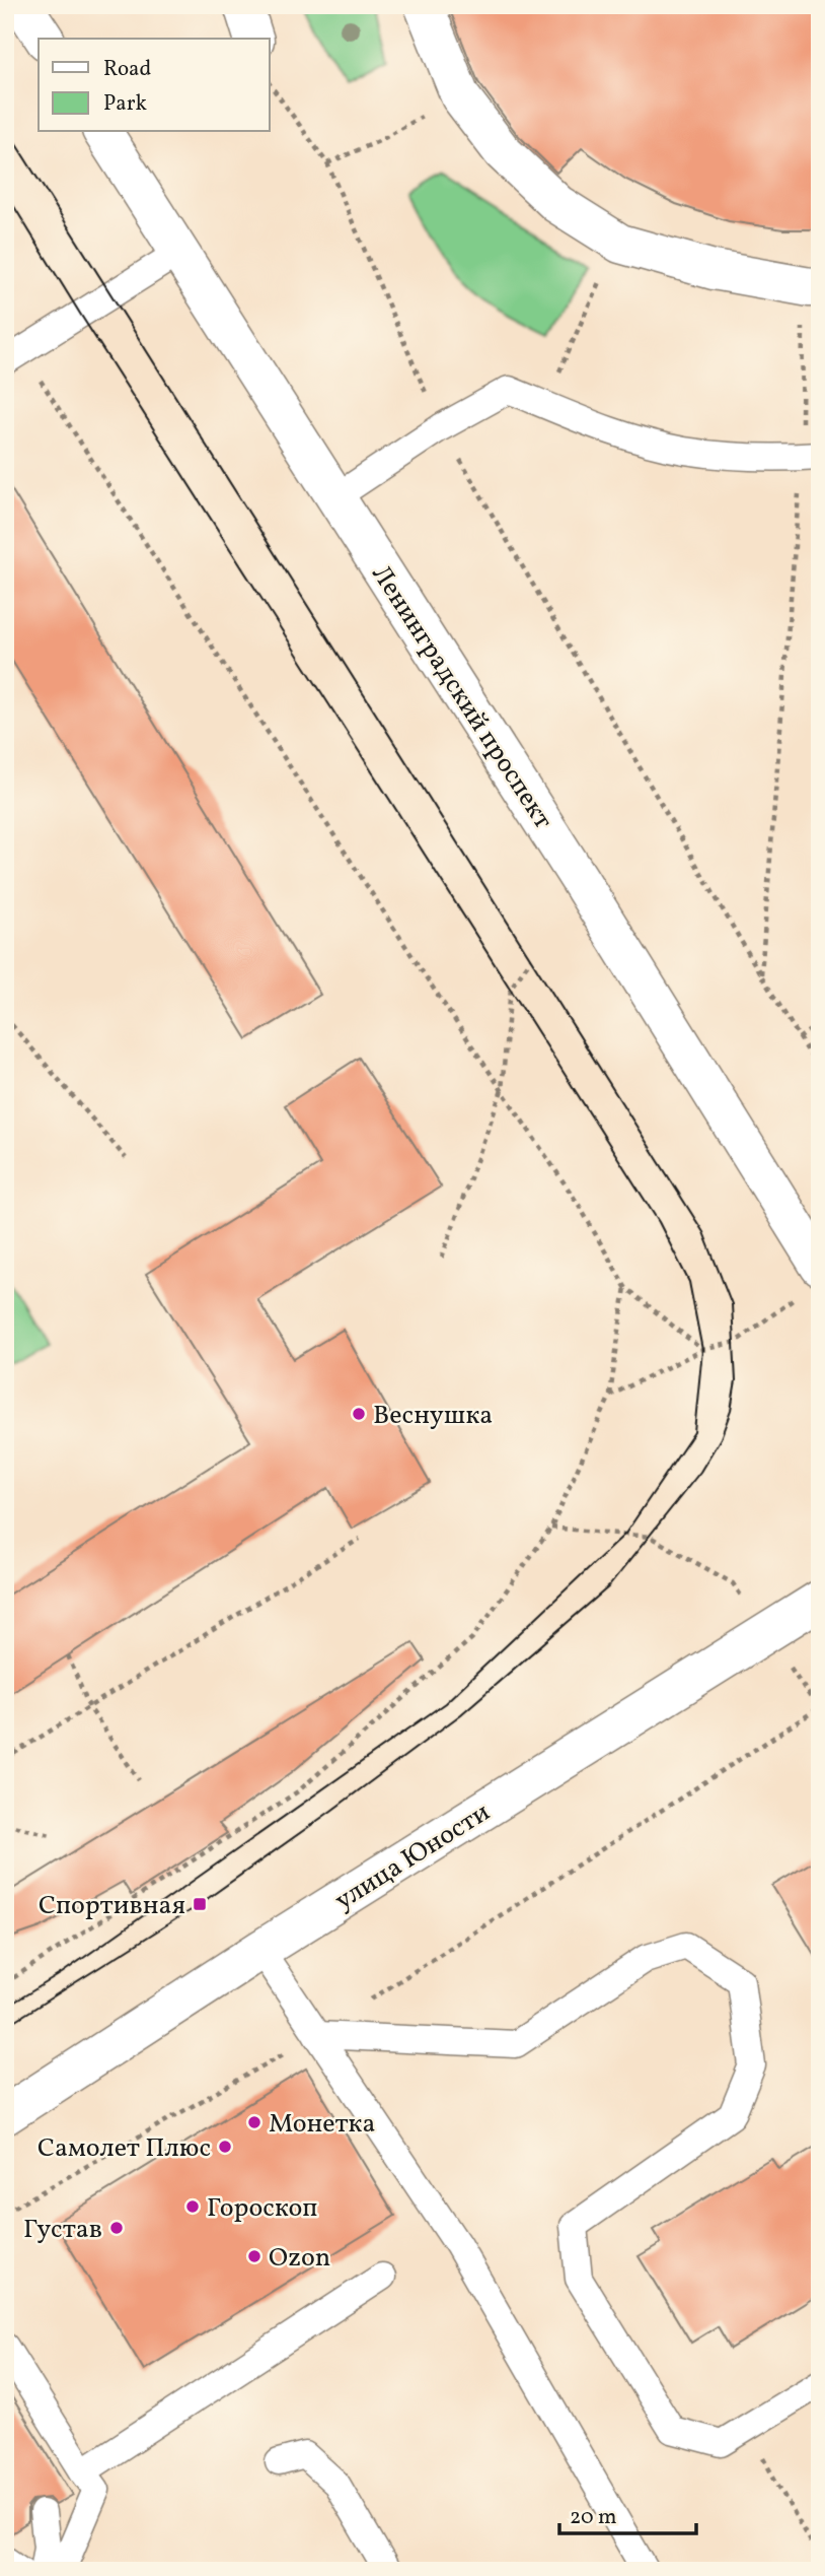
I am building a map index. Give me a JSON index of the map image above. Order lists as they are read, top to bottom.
{
  "streets": {
    "main road": ["Ленинградский проспект", "улица Юности"]
  },
  "places": {
    "other": [
      "Веснушка",
      "Монетка",
      "Самолет Плюс",
      "Гороскоп",
      "Густав",
      "Ozon"
    ],
    "transit": ["Спортивная"]
  },
  "legend": ["Road", "Park"],
  "scale_bar": "20 m"
}
